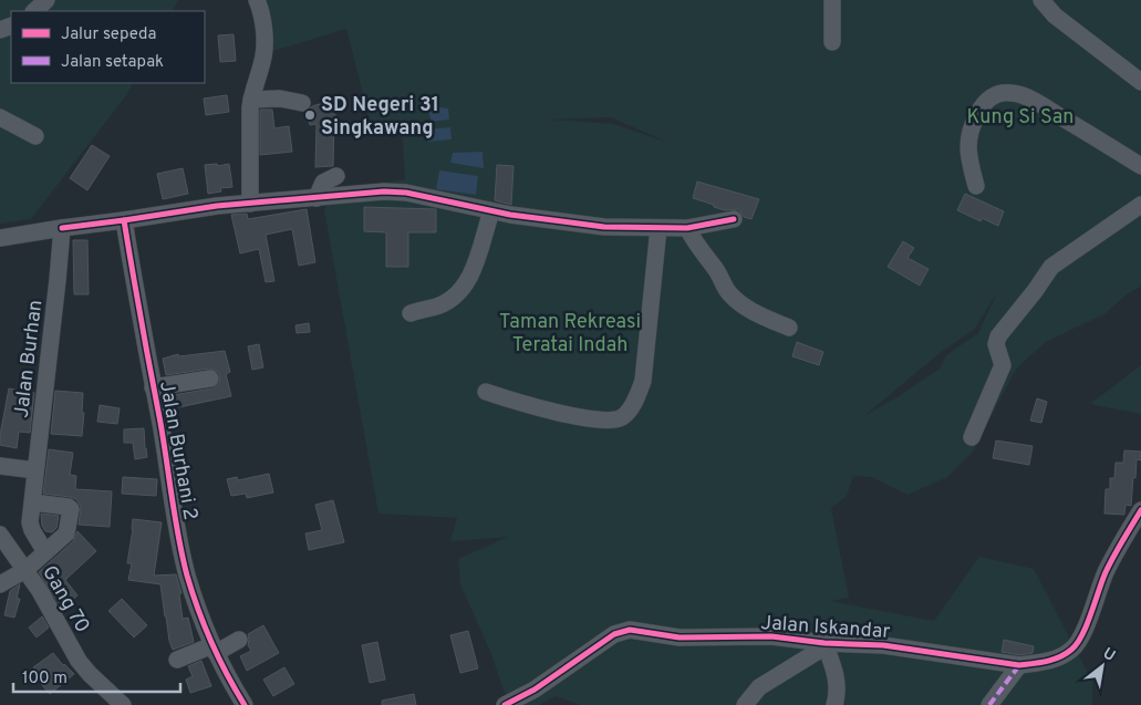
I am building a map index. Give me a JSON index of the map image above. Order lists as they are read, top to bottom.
{
  "streets": {
    "street": [
      "Jalan Burhan",
      "Jalan Burhani 2",
      "Gang 70",
      "Jalan Iskandar"
    ]
  },
  "parks": ["Kung Si San", "Taman Rekreasi Teratai Indah"],
  "places": ["SD Negeri 31 Singkawang"],
  "legend": ["Jalur sepeda", "Jalan setapak"],
  "scale_bar": "100 m",
  "north": "top right"
}
